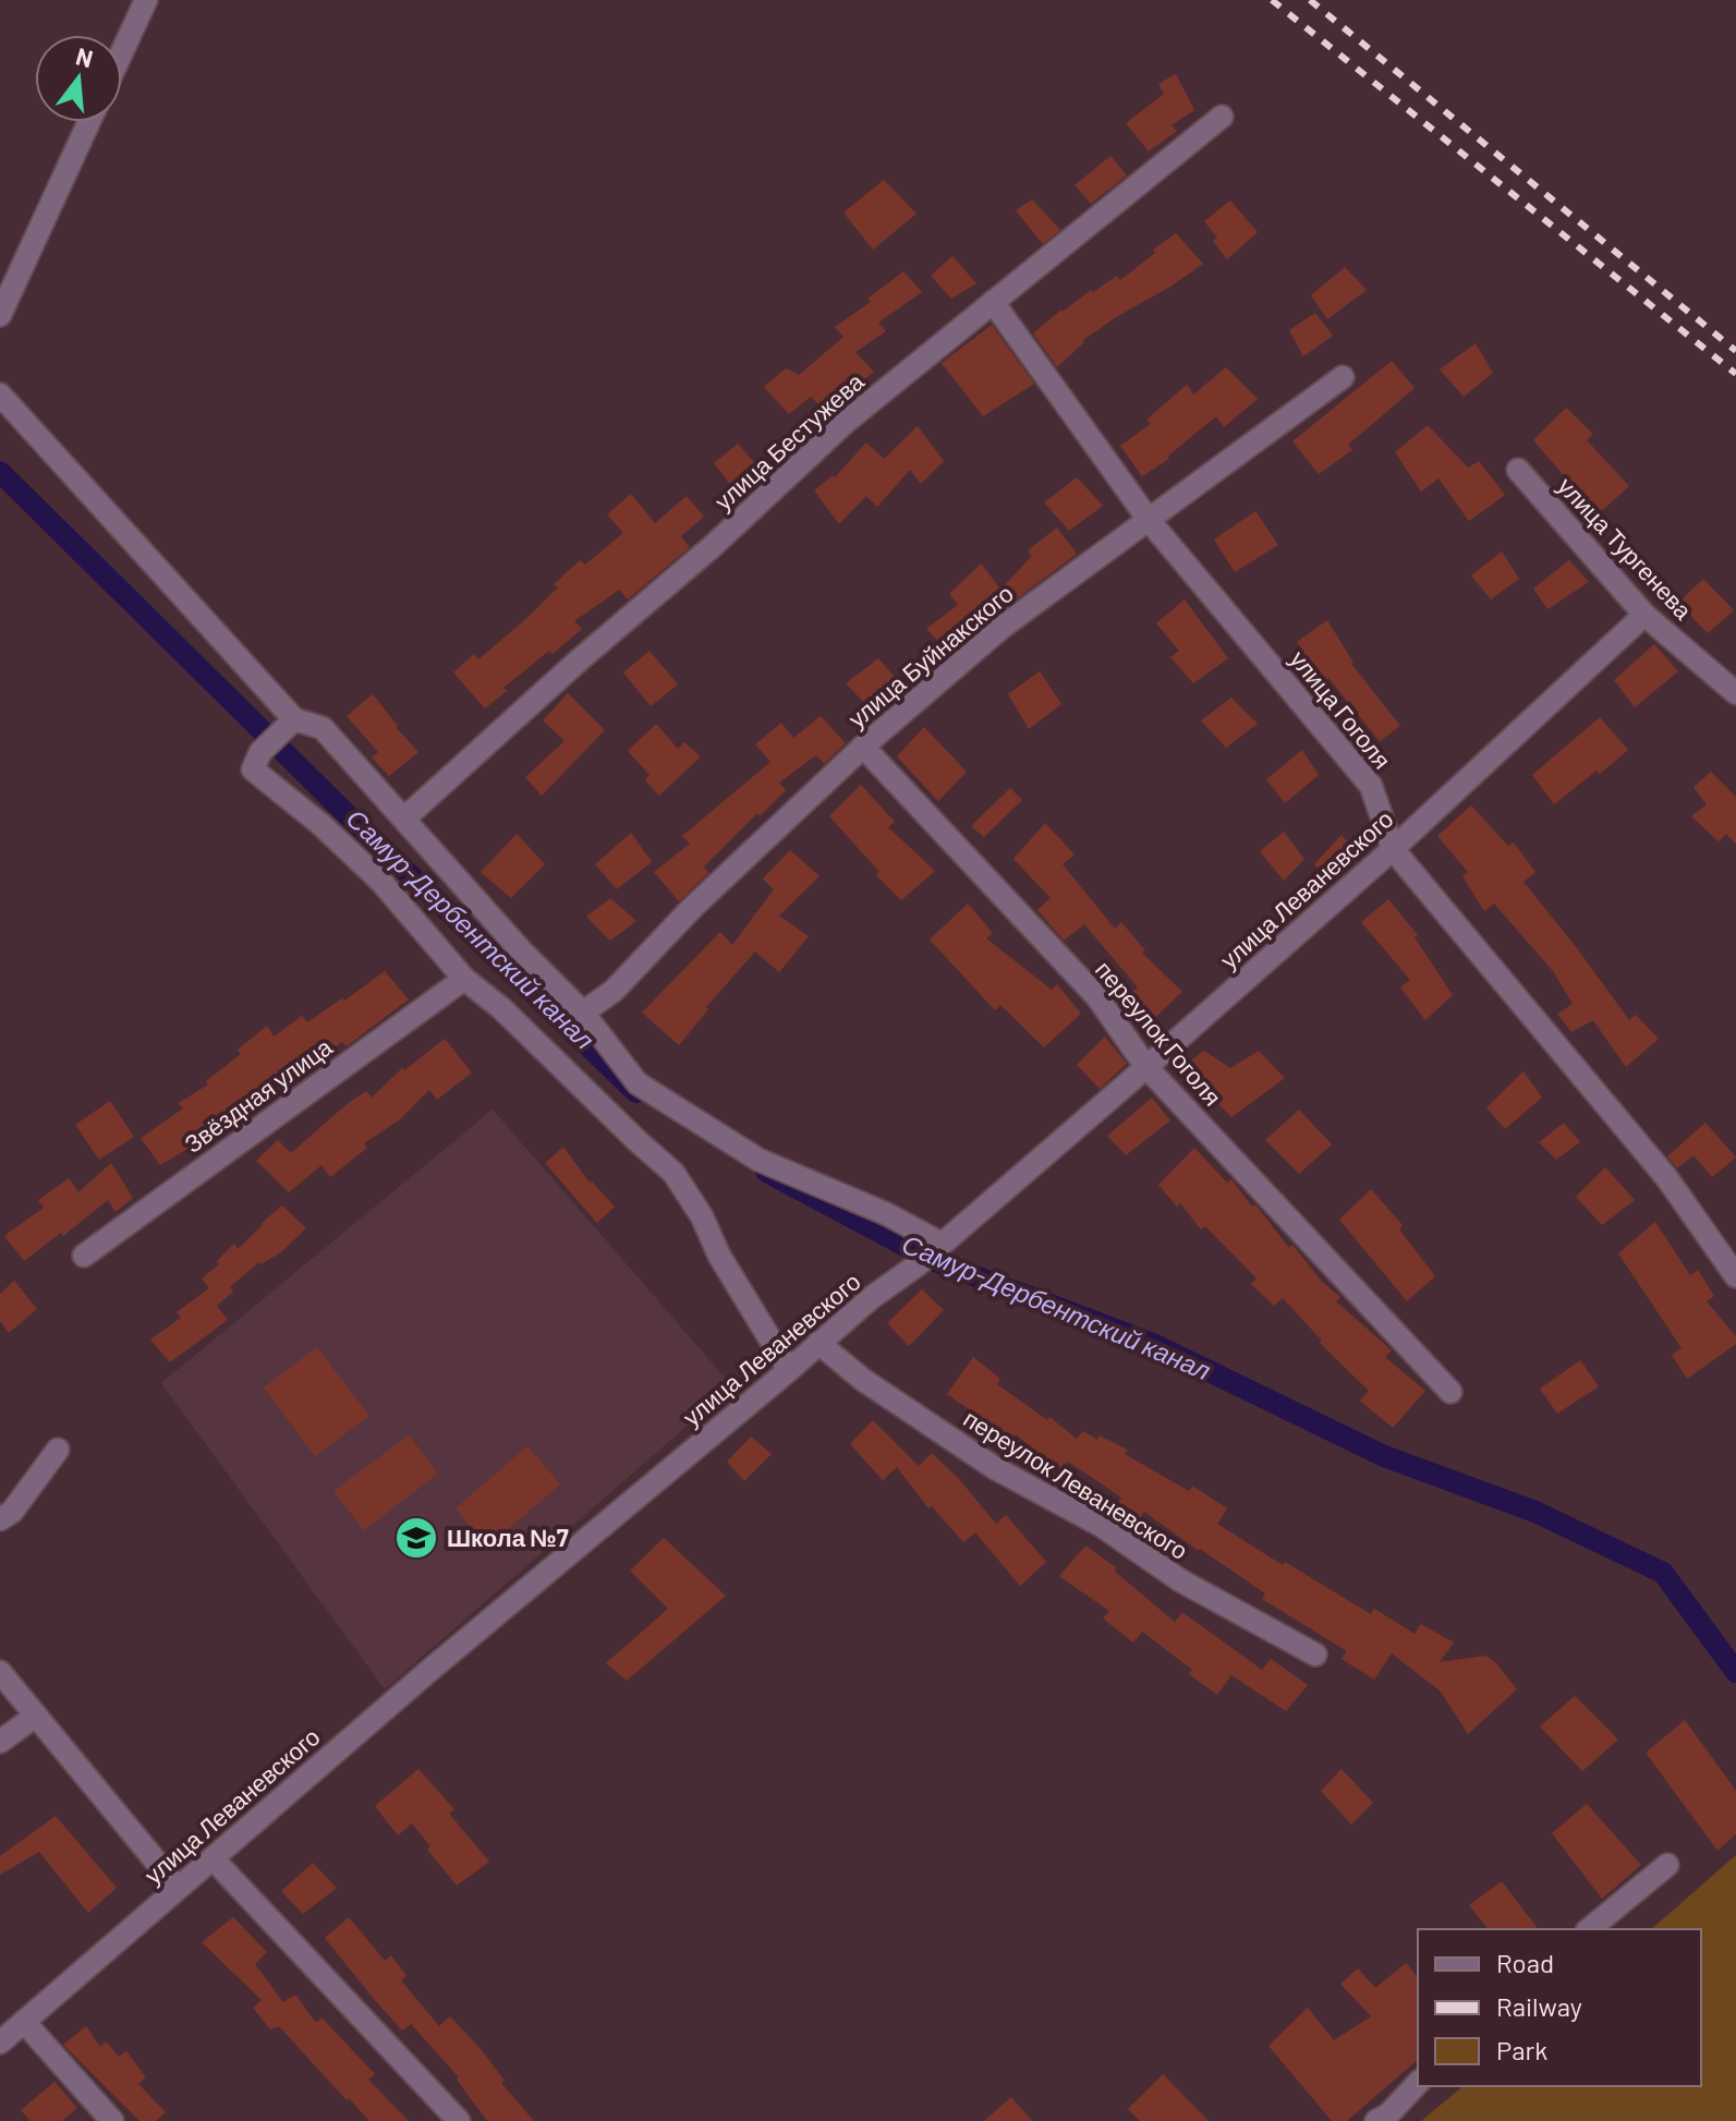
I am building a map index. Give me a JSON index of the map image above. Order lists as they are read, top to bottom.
{
  "streets": {
    "street": [
      "улица Бестужева",
      "улица Тургенева",
      "улица Буйнакского",
      "улица Гоголя",
      "улица Леваневского",
      "переулок Гоголя",
      "Звёздная улица",
      "переулок Леваневского"
    ]
  },
  "crossings": [
    ["улица Бестужева", "улица Гоголя"],
    ["улица Тургенева", "улица Леваневского"],
    ["улица Буйнакского", "улица Гоголя"],
    ["улица Буйнакского", "переулок Гоголя"],
    ["улица Гоголя", "улица Леваневского"],
    ["улица Леваневского", "переулок Гоголя"],
    ["улица Леваневского", "переулок Леваневского"]
  ],
  "water": ["Самур-Дербентский канал"],
  "places": {
    "school or university": ["Школа №7"]
  },
  "legend": ["Road", "Railway", "Park"],
  "north": "top"
}
